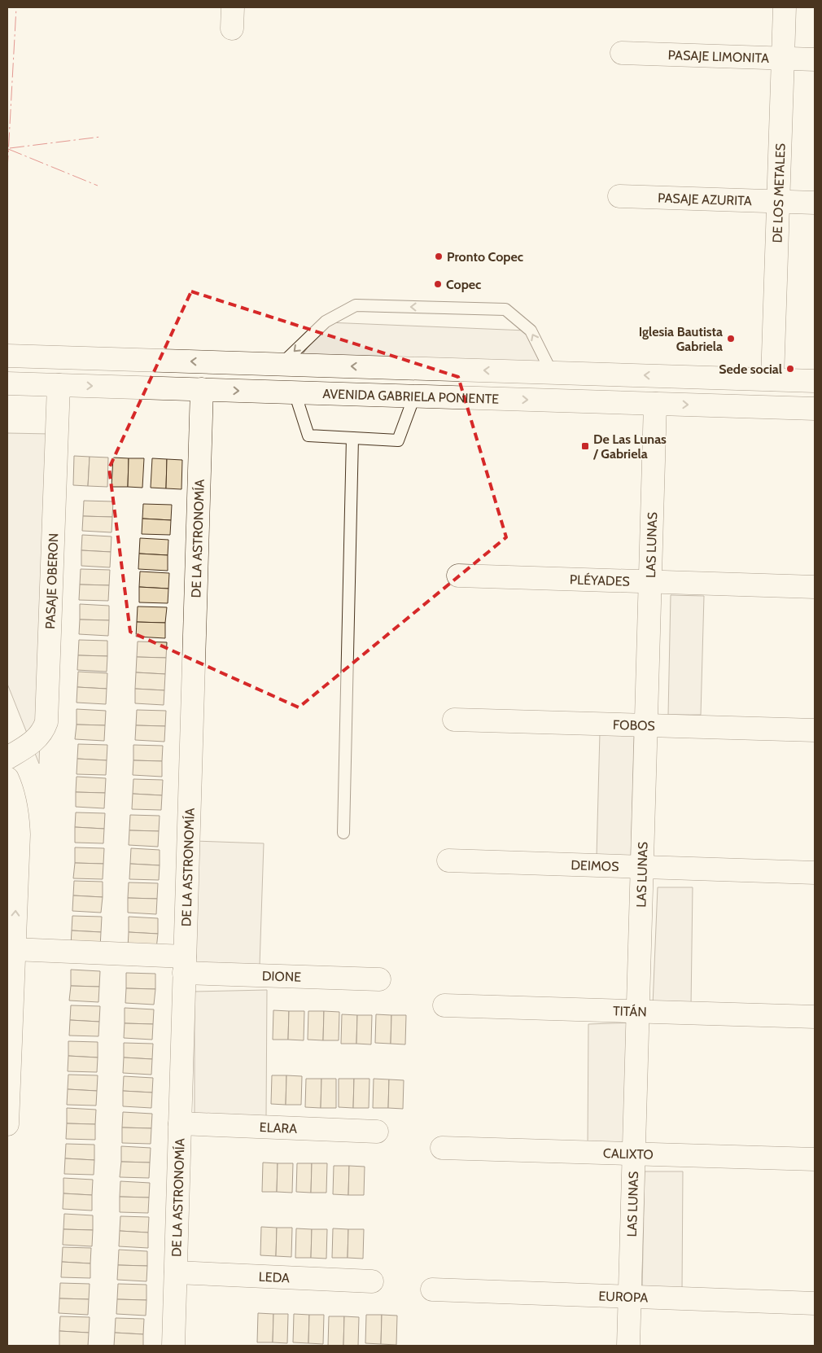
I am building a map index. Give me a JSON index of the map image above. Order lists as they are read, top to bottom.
{
  "streets": {
    "street": [
      "PASAJE LIMONITA",
      "DE LOS METALES",
      "PASAJE AZURITA",
      "AVENIDA GABRIELA PONIENTE",
      "DE LA ASTRONOMÍA",
      "LAS LUNAS",
      "PLÉYADES",
      "PASAJE OBERON",
      "FOBOS",
      "DEIMOS",
      "DIONE",
      "TITÁN",
      "ELARA",
      "CALIXTO",
      "LEDA",
      "EUROPA"
    ]
  },
  "crossings": [
    ["PASAJE LIMONITA", "DE LOS METALES"],
    ["DE LOS METALES", "PASAJE AZURITA"],
    ["AVENIDA GABRIELA PONIENTE", "DE LA ASTRONOMÍA"],
    ["AVENIDA GABRIELA PONIENTE", "LAS LUNAS"],
    ["AVENIDA GABRIELA PONIENTE", "PASAJE OBERON"],
    ["DE LA ASTRONOMÍA", "DIONE"],
    ["DE LA ASTRONOMÍA", "ELARA"],
    ["DE LA ASTRONOMÍA", "LEDA"],
    ["LAS LUNAS", "PLÉYADES"],
    ["LAS LUNAS", "FOBOS"],
    ["LAS LUNAS", "DEIMOS"],
    ["LAS LUNAS", "TITÁN"],
    ["LAS LUNAS", "CALIXTO"],
    ["LAS LUNAS", "EUROPA"]
  ],
  "places": {
    "other": [
      "Pronto Copec",
      "Copec",
      "Iglesia Bautista Gabriela",
      "Sede social"
    ],
    "transit": ["De Las Lunas / Gabriela"]
  }
}
